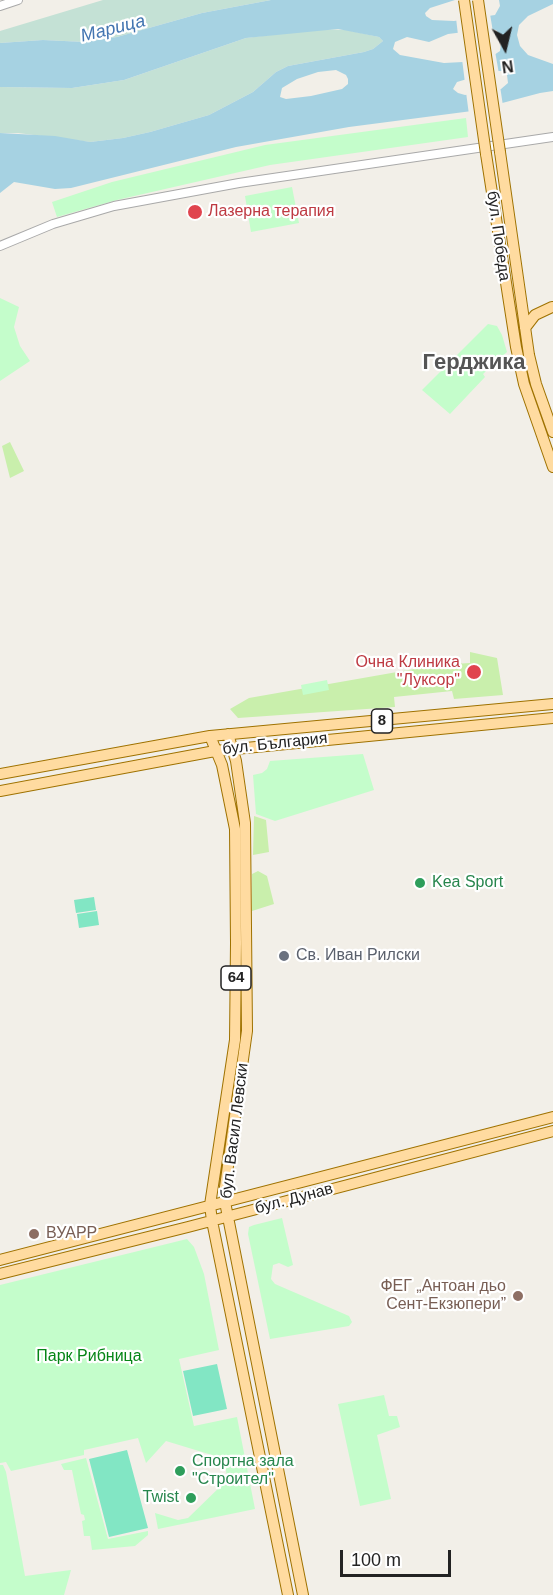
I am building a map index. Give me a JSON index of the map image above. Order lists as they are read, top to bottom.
{
  "streets": {
    "main road": [
      "бул. Победа",
      "8",
      "бул. България",
      "64",
      "бул. Васил Левски",
      "бул. Дунав"
    ]
  },
  "crossings": [
    ["бул. България", "бул. Васил Левски"],
    ["бул. Васил Левски", "бул. Дунав"]
  ],
  "districts": ["Герджика"],
  "water": ["Марица"],
  "parks": ["Парк Рибница"],
  "places": [
    "Лазерна терапия",
    "Очна Клиника \"Луксор\"",
    "Kea Sport",
    "Св. Иван Рилски",
    "ВУАРР",
    "ФЕГ „Антоан дьо Сент-Екзюпери”",
    "Спортна зала \"Строител\"",
    "Twist"
  ],
  "scale_bar": "100 m",
  "north": "bottom"
}
